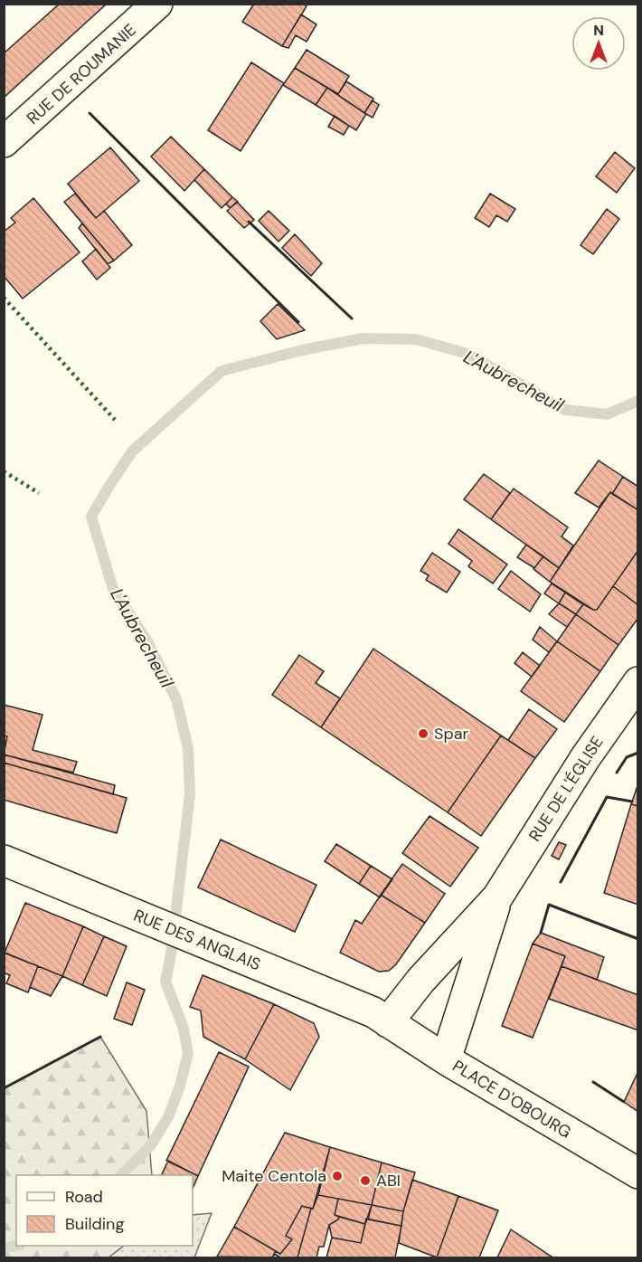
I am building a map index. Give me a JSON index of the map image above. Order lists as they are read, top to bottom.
{
  "streets": {
    "street": [
      "RUE DE ROUMANIE",
      "RUE DE L'ÉGLISE",
      "RUE DES ANGLAIS",
      "PLACE D'OBOURG"
    ]
  },
  "crossings": [
    ["RUE DE L'ÉGLISE", "RUE DES ANGLAIS"],
    ["RUE DE L'ÉGLISE", "PLACE D'OBOURG"],
    ["RUE DES ANGLAIS", "PLACE D'OBOURG"]
  ],
  "water": ["L'Aubrecheuil"],
  "places": ["Spar", "Maite Centola", "ABI"],
  "legend": ["Road", "Building"],
  "north": "top"
}
